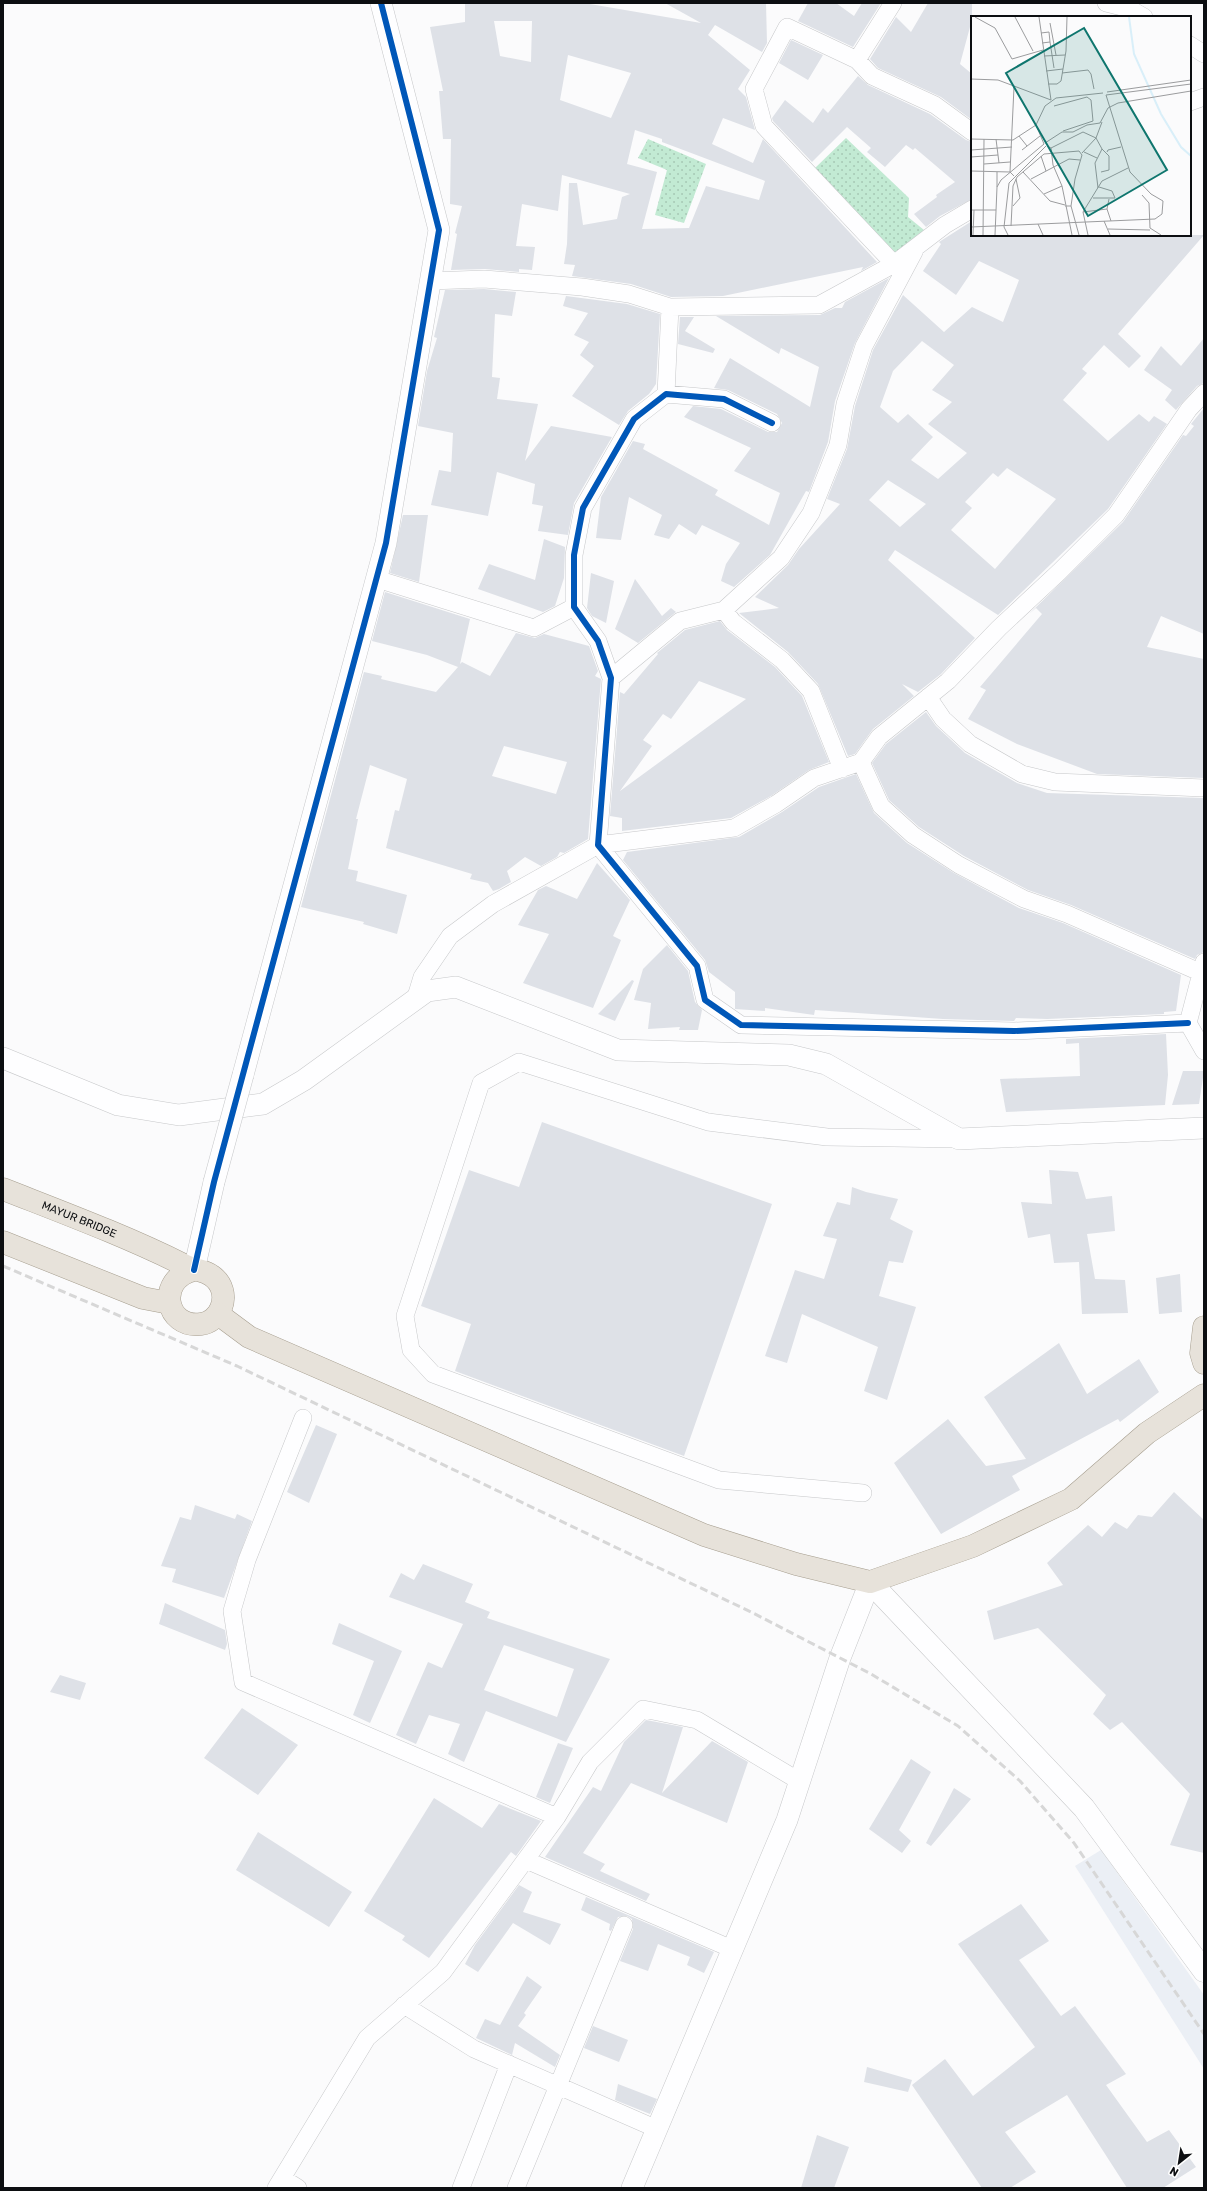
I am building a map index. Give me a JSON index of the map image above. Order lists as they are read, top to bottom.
{
  "streets": {
    "main road": ["MAYUR BRIDGE"]
  },
  "north": "bottom left"
}
